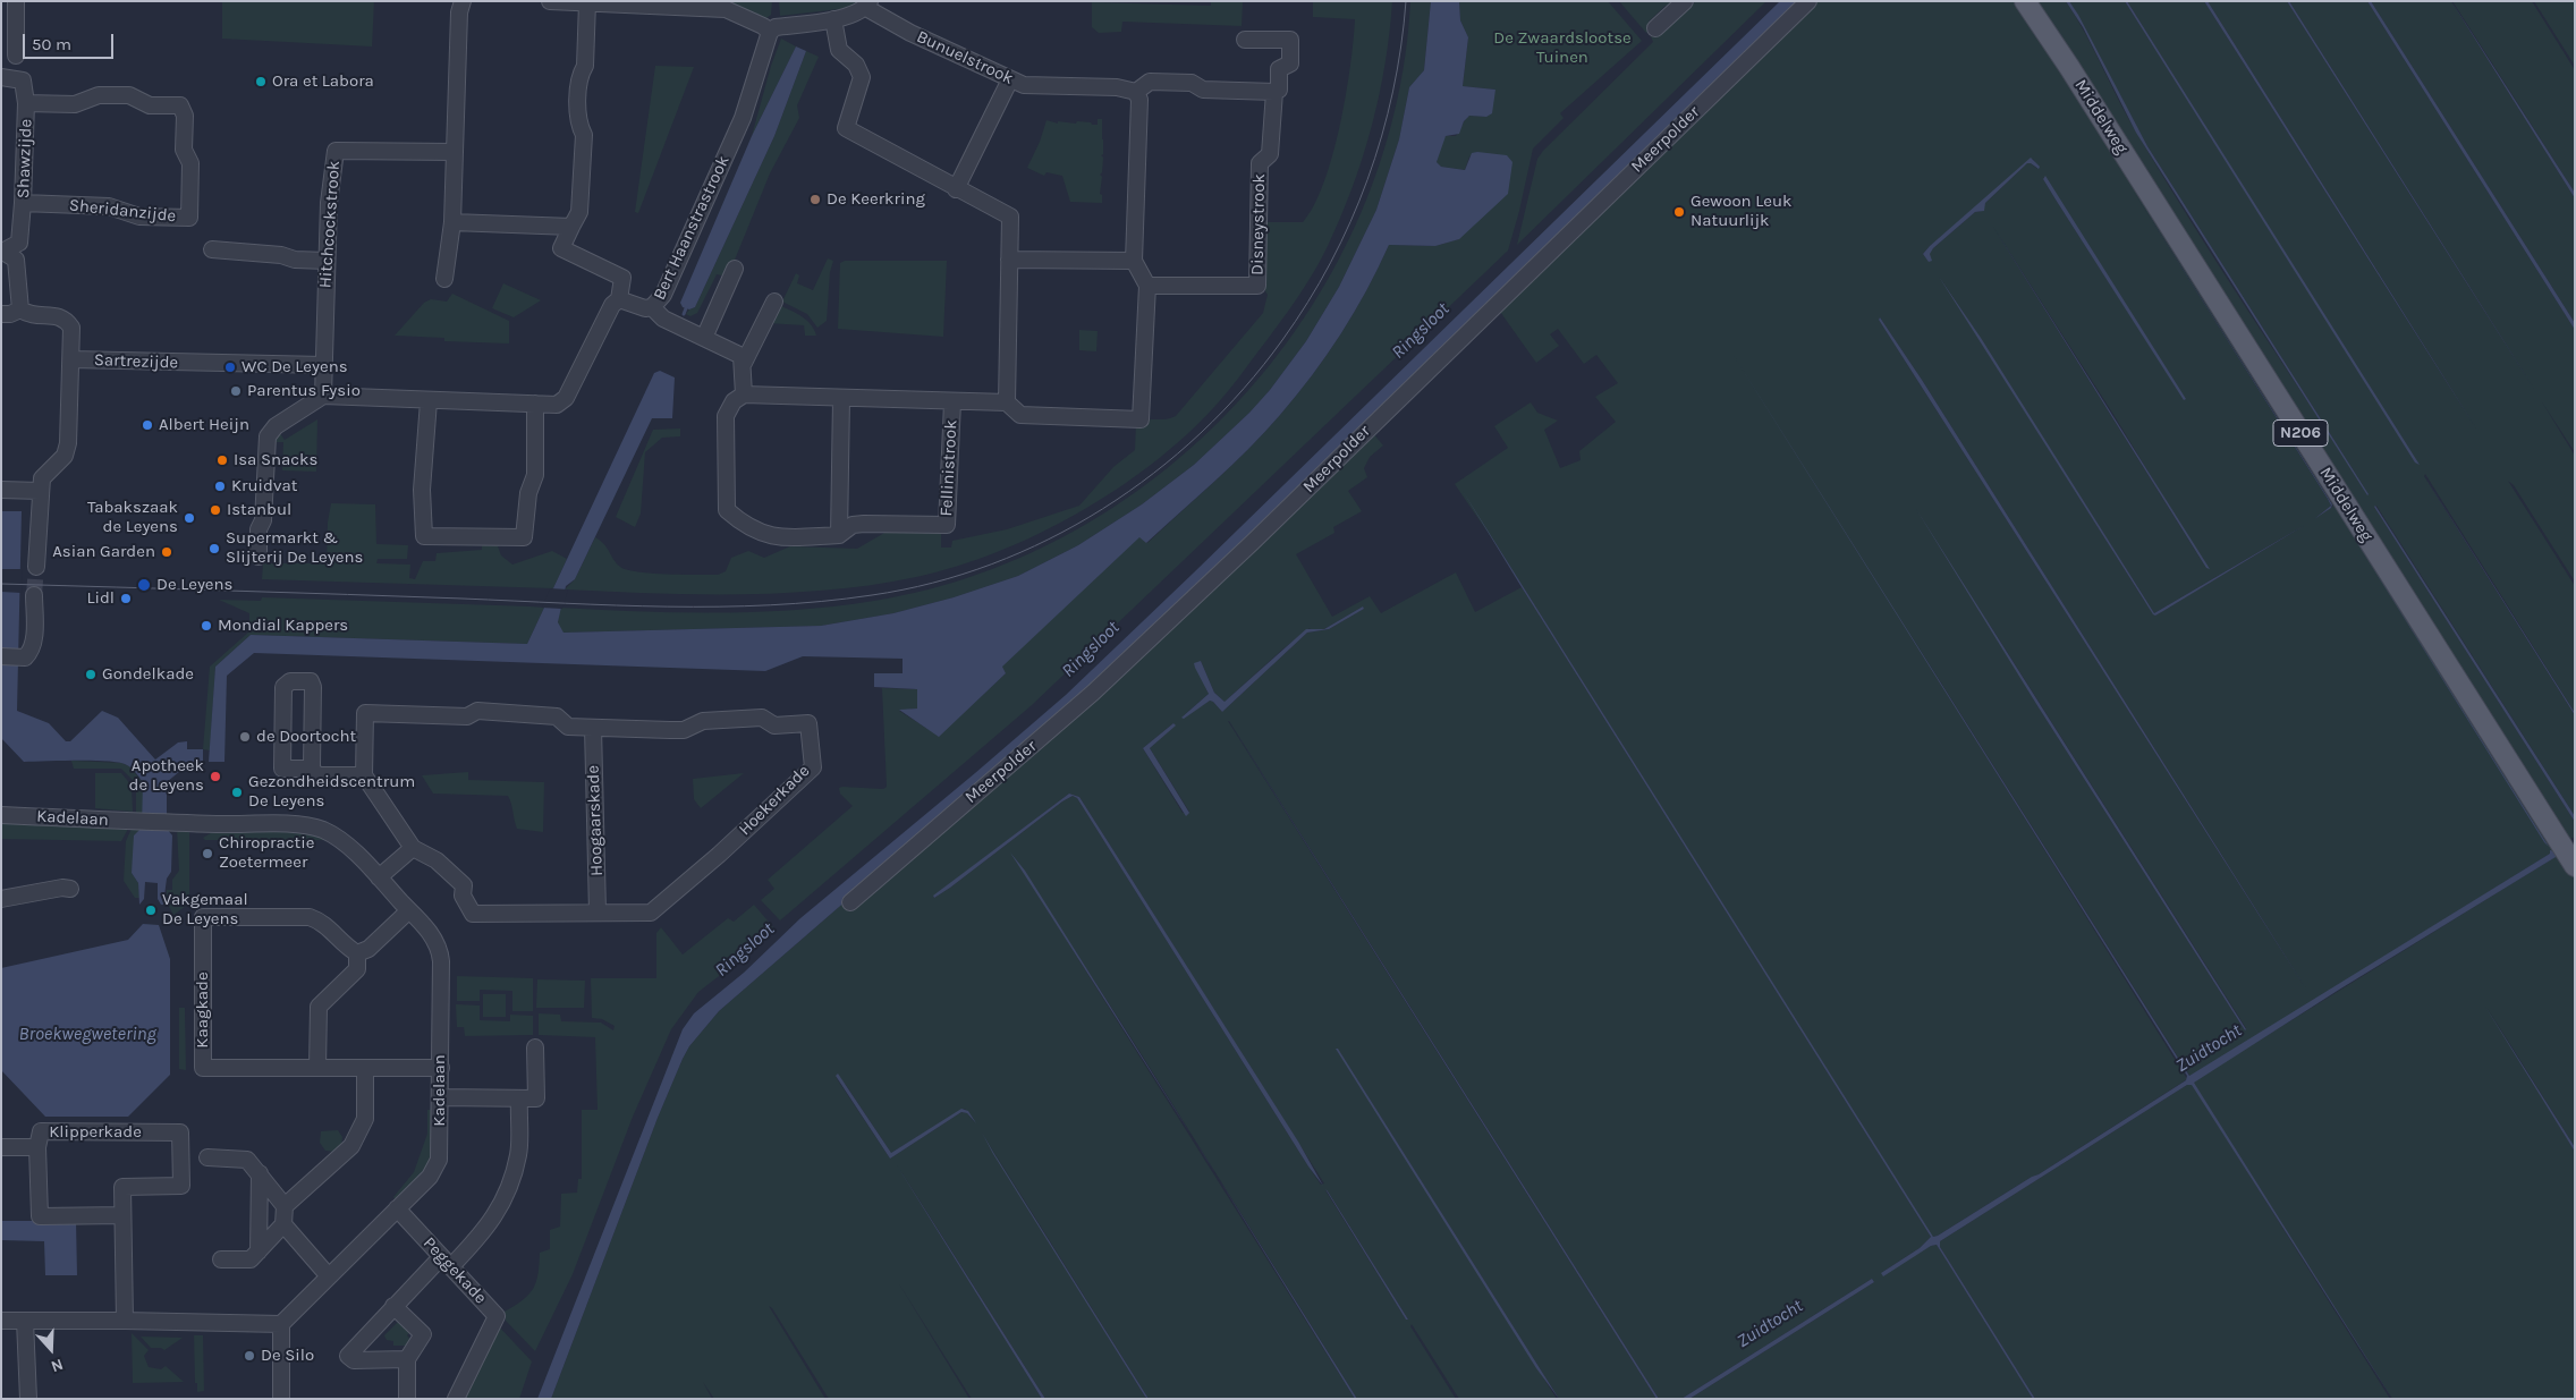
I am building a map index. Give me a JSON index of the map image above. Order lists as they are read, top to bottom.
{
  "streets": {
    "main road": ["Middelweg", "N206"],
    "street": [
      "Bunuelstrook",
      "Meerpolder",
      "Shawzijde",
      "Sheridanzijde",
      "Hitchcockstrook",
      "Disneystrook",
      "Bert Haanstrastrook",
      "Sartrezijde",
      "Fellinistrook",
      "Hoekerkade",
      "Kadelaan",
      "Hoogaarskade",
      "Kaagkade",
      "Klipperkade",
      "Peggekade"
    ]
  },
  "crossings": [
    ["Shawzijde", "Sheridanzijde"],
    ["Hitchcockstrook", "Sartrezijde"],
    ["Hoekerkade", "Hoogaarskade"],
    ["Kadelaan", "Kaagkade"],
    ["Kadelaan", "Peggekade"]
  ],
  "water": ["Ringsloot", "Broekwegwetering", "Zuidtocht"],
  "parks": ["De Zwaardslootse Tuinen"],
  "places": [
    "Ora et Labora",
    "De Keerkring",
    "Gewoon Leuk Natuurlijk",
    "WC De Leyens",
    "Parentus Fysio",
    "Albert Heijn",
    "Isa Snacks",
    "Kruidvat",
    "Istanbul",
    "Tabakszaak de Leyens",
    "Supermarkt & Slijterij De Leyens",
    "Asian Garden",
    "De Leyens",
    "Lidl",
    "Mondial Kappers",
    "Gondelkade",
    "de Doortocht",
    "Apotheek de Leyens",
    "Gezondheidscentrum De Leyens",
    "Chiropractie Zoetermeer",
    "Vakgemaal De Leyens",
    "De Silo"
  ],
  "scale_bar": "50 m",
  "north": "bottom"
}
